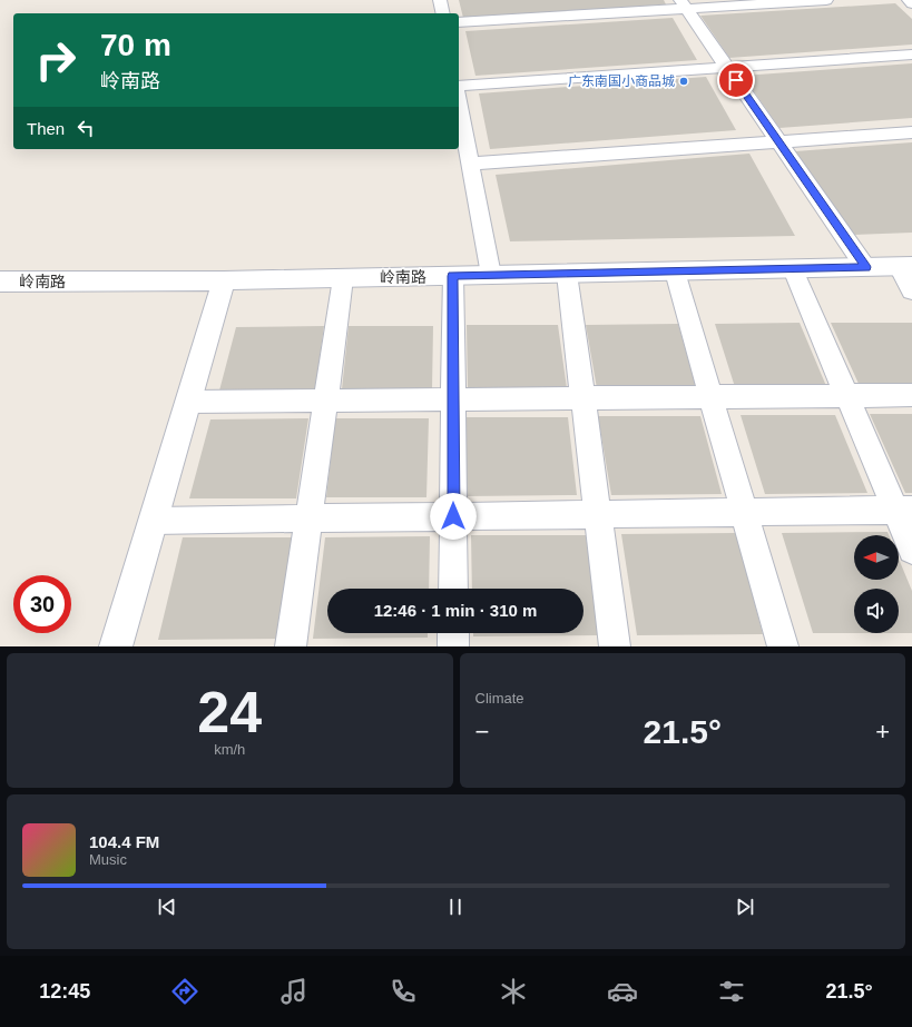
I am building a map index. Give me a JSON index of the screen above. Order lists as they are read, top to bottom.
{
  "streets": {
    "street": ["岭南路"]
  },
  "places": ["广东南国小商品城"],
  "north": "left",
  "page": {
    "turn": ["70 m", "岭南路"],
    "then": "Then",
    "limit": "30",
    "trip": "12:46 · 1 min · 310 m",
    "tile": [
      ["24", "km/h"],
      "Climate"
    ],
    "heat": ["−", "21.5°", "+"],
    "song": ["104.4 FM", "Music"],
    "tabs": ["12:45", "21.5°"]
  }
}
